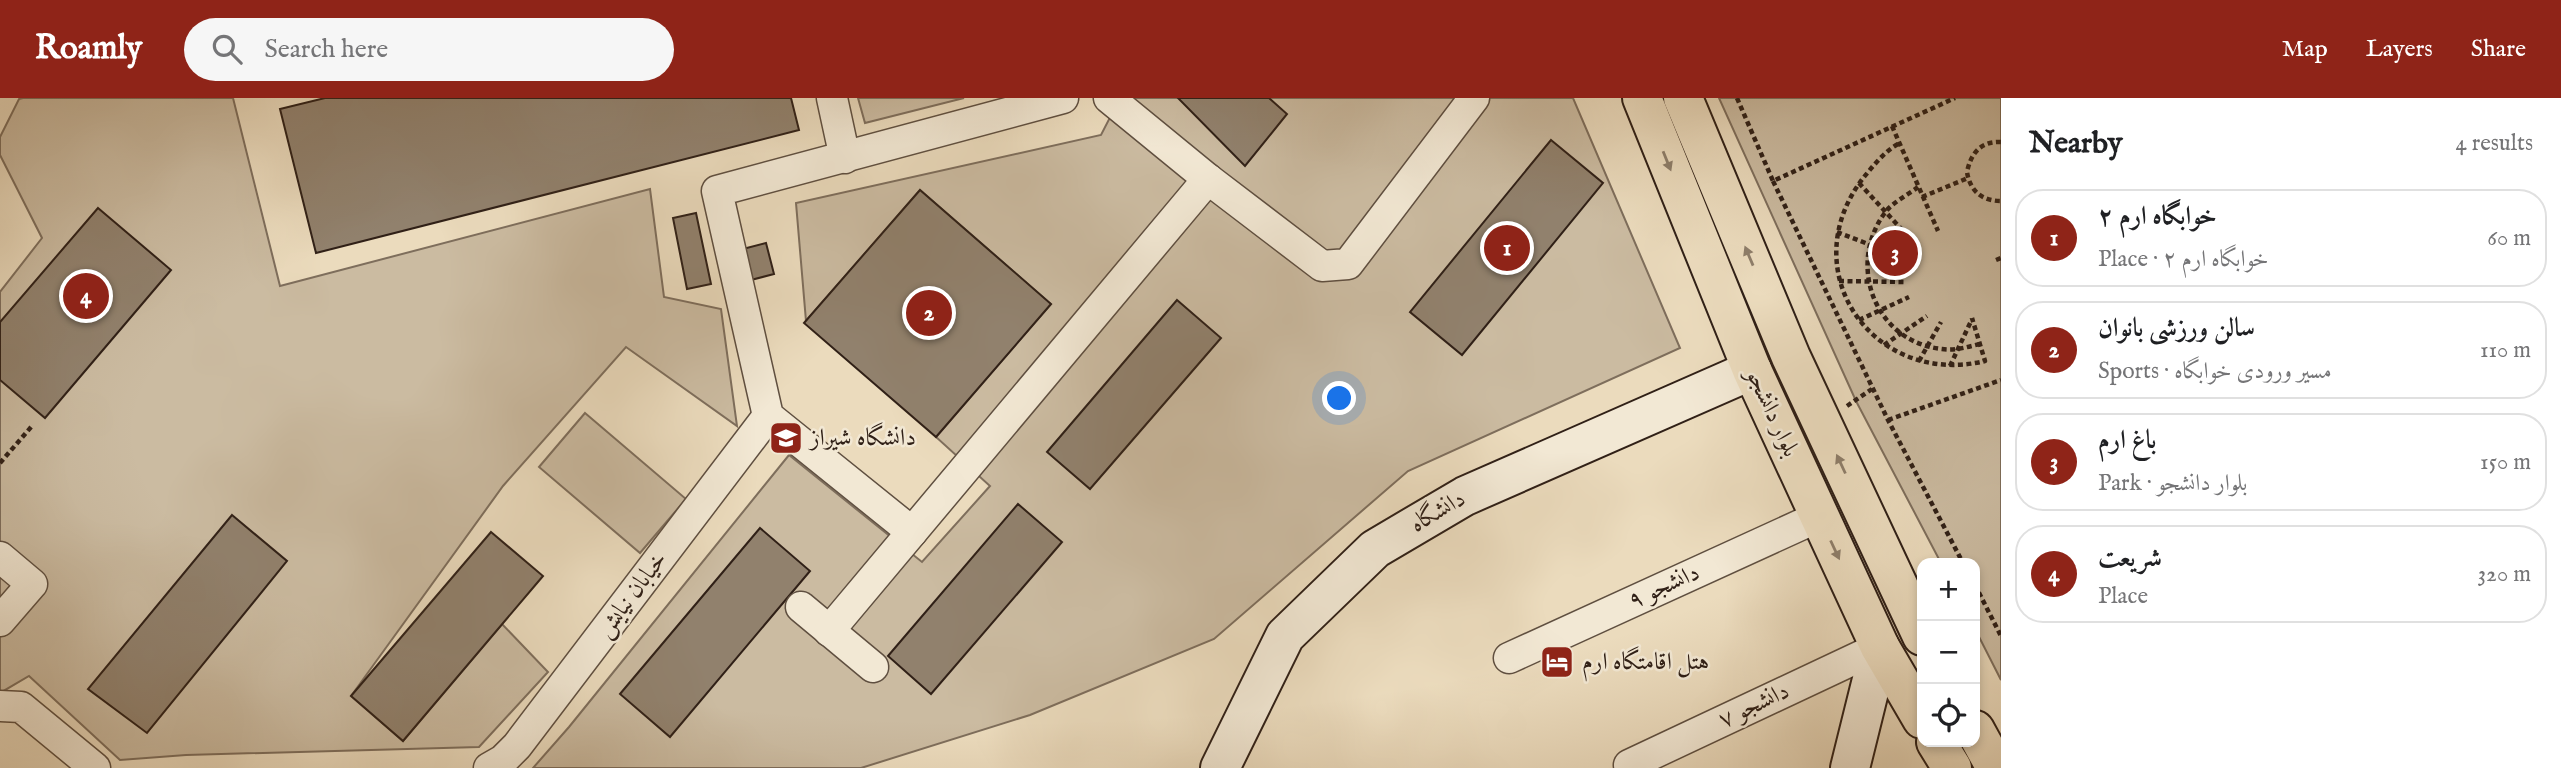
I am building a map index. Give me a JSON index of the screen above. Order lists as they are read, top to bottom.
{
  "streets": {
    "main road": ["بلوار دانشجو"],
    "street": [
      "دانشگاه",
      "۹ دانشجو",
      "خیابان نیایش",
      "۷ دانشجو"
    ]
  },
  "crossings": [
    ["بلوار دانشجو", "دانشگاه"],
    ["بلوار دانشجو", "۹ دانشجو"],
    ["بلوار دانشجو", "۷ دانشجو"]
  ],
  "places": {
    "school or university": ["دانشگاه شیراز"],
    "hotel": ["هتل اقامتگاه ارم"]
  },
  "page": {
    "header": "Roamly",
    "search": "Search here",
    "nav": ["Map", "Layers", "Share"],
    "heading": ["Nearby", "4 results"],
    "list": [
      {
        "mark": "1",
        "name": "خوابگاه ارم ۲",
        "note": "Place · خوابگاه ارم ۲",
        "value": "60 m"
      },
      {
        "mark": "2",
        "name": "سالن ورزشی بانوان",
        "note": "Sports · مسیر ورودی خوابگاه",
        "value": "110 m"
      },
      {
        "mark": "3",
        "name": "باغ ارم",
        "note": "Park · بلوار دانشجو",
        "value": "150 m"
      },
      {
        "mark": "4",
        "name": "شریعت",
        "note": "Place",
        "value": "320 m"
      }
    ],
    "pins": [
      "1",
      "3",
      "4",
      "2"
    ],
    "map_buttons": ["+", "−"]
  }
}
